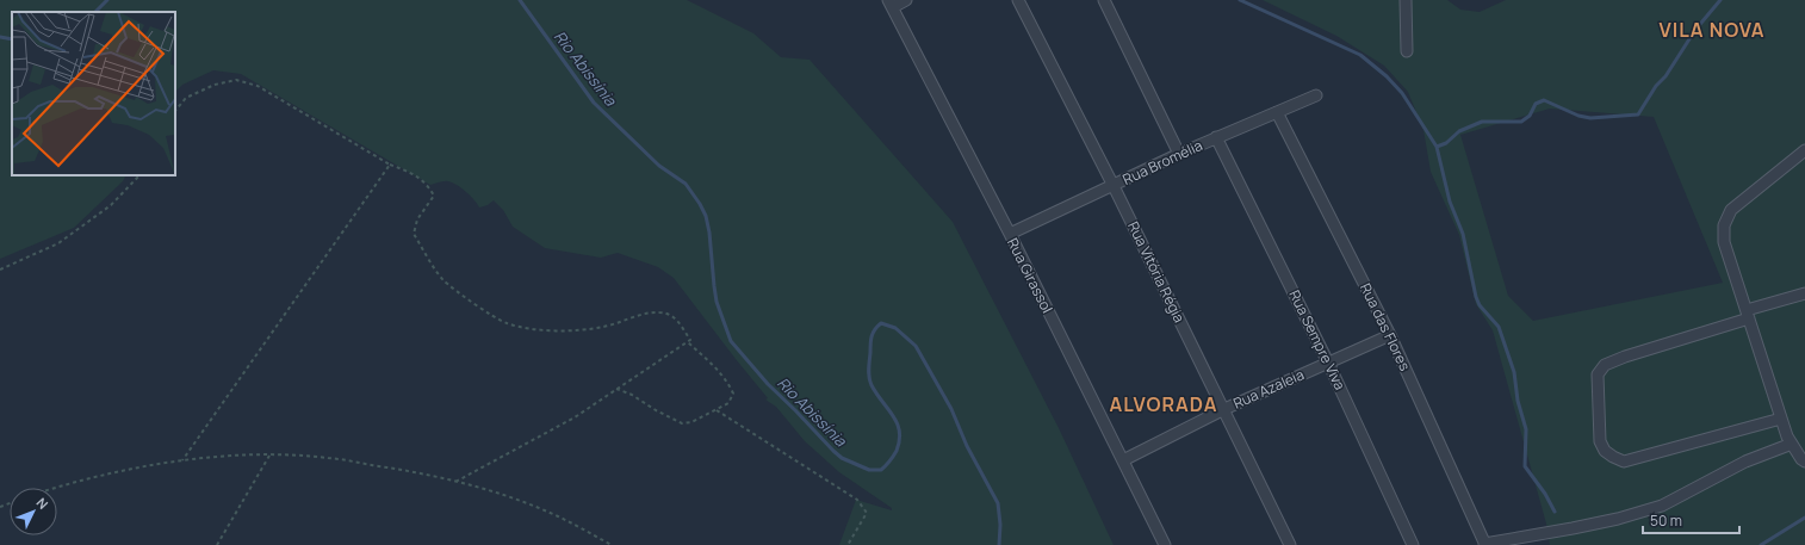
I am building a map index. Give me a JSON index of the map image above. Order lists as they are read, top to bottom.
{
  "streets": {
    "street": [
      "Rua Bromélia",
      "Rua Vitória Régia",
      "Rua Girassol",
      "Rua das Flores",
      "Rua Sempre Viva",
      "Rua Azaleia"
    ]
  },
  "crossings": [
    ["Rua Bromélia", "Rua Vitória Régia"],
    ["Rua Bromélia", "Rua Girassol"],
    ["Rua Bromélia", "Rua das Flores"],
    ["Rua Bromélia", "Rua Sempre Viva"],
    ["Rua Vitória Régia", "Rua Azaleia"],
    ["Rua Girassol", "Rua Azaleia"],
    ["Rua das Flores", "Rua Azaleia"],
    ["Rua Sempre Viva", "Rua Azaleia"]
  ],
  "districts": ["VILA NOVA", "ALVORADA"],
  "water": ["Rio Abissínia"],
  "scale_bar": "50 m",
  "north": "top right"
}
